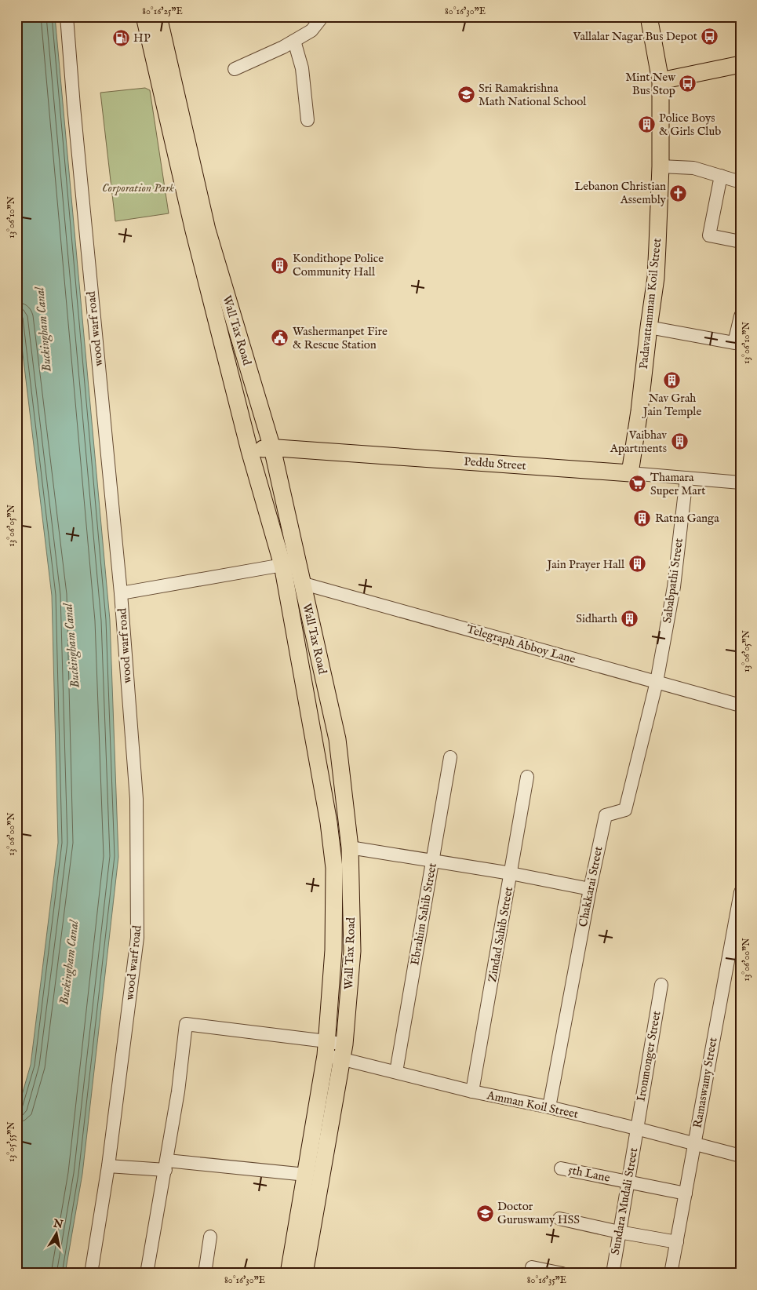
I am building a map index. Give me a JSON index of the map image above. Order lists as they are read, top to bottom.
{
  "streets": {
    "main road": ["Padavattamman Koil Street", "Wall Tax Road", "Peddu Street"],
    "street": [
      "wood warf road",
      "Sababpathi Street",
      "Telegraph Abboy Lane",
      "Chakkarai Street",
      "Ebrahim Sahib Street",
      "Zindad Sahib Street",
      "Ironmonger Street",
      "Ramaswamy Street",
      "Amman Koil Street",
      "5th Lane",
      "Sundara Mudali Street"
    ]
  },
  "crossings": [
    ["Padavattamman Koil Street", "Peddu Street"],
    ["Wall Tax Road", "Peddu Street"],
    ["Wall Tax Road", "Telegraph Abboy Lane"],
    ["Wall Tax Road", "Amman Koil Street"],
    ["Peddu Street", "Sababpathi Street"],
    ["Sababpathi Street", "Telegraph Abboy Lane"],
    ["Sababpathi Street", "Chakkarai Street"],
    ["Telegraph Abboy Lane", "Chakkarai Street"],
    ["Chakkarai Street", "Amman Koil Street"],
    ["Ebrahim Sahib Street", "Amman Koil Street"],
    ["Zindad Sahib Street", "Amman Koil Street"],
    ["Ironmonger Street", "Amman Koil Street"],
    ["Ironmonger Street", "Sundara Mudali Street"],
    ["Ramaswamy Street", "Amman Koil Street"],
    ["Ramaswamy Street", "5th Lane"],
    ["Amman Koil Street", "Sundara Mudali Street"],
    ["5th Lane", "Sundara Mudali Street"]
  ],
  "water": ["Buckingham Canal"],
  "parks": ["Corporation Park"],
  "places": {
    "bus stop": ["Vallalar Nagar Bus Depot", "Mint New Bus Stop"],
    "fuel station": ["HP"],
    "school or university": ["Sri Ramakrishna Math National School", "Doctor Guruswamy HSS"],
    "building": [
      "Police Boys & Girls Club",
      "Kondithope Police Community Hall",
      "Nav Grah Jain Temple",
      "Vaibhav Apartments",
      "Ratna Ganga",
      "Jain Prayer Hall",
      "Sidharth"
    ],
    "church": ["Lebanon Christian Assembly"],
    "public building": ["Washermanpet Fire & Rescue Station"],
    "supermarket": ["Thamara Super Mart"]
  },
  "north": "top",
  "coordinates": [
    "80°16'25\"E",
    "80°16'30\"E",
    "13°06'10\"N",
    "13°06'05\"N",
    "13°06'00\"N",
    "13°05'55\"N",
    "80°16'35\"E"
  ]
}
